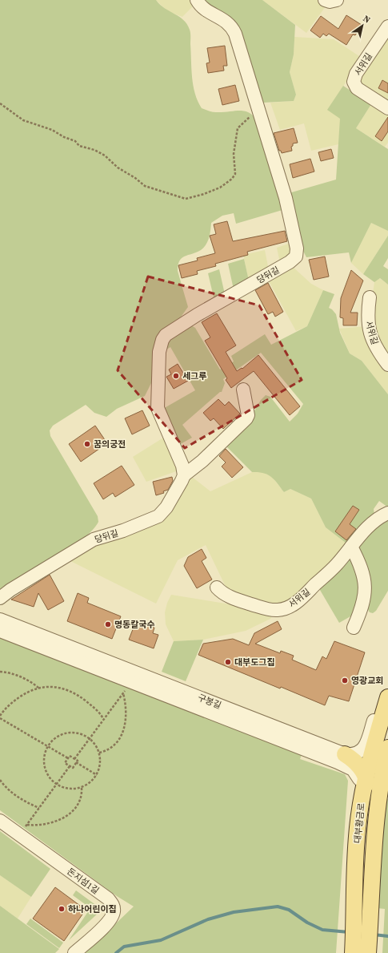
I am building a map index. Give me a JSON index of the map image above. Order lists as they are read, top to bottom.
{
  "streets": {
    "main road": ["대부황금로"],
    "street": [
      "서위길",
      "당뒤길",
      "구봉길",
      "돈지섬1길"
    ]
  },
  "crossings": [
    ["구봉길", "대부황금로"]
  ],
  "places": [
    "세그루",
    "꿈의궁전",
    "명동칼국수",
    "대부도그집",
    "영광교회",
    "하나어린이집"
  ],
  "north": "top right"
}
